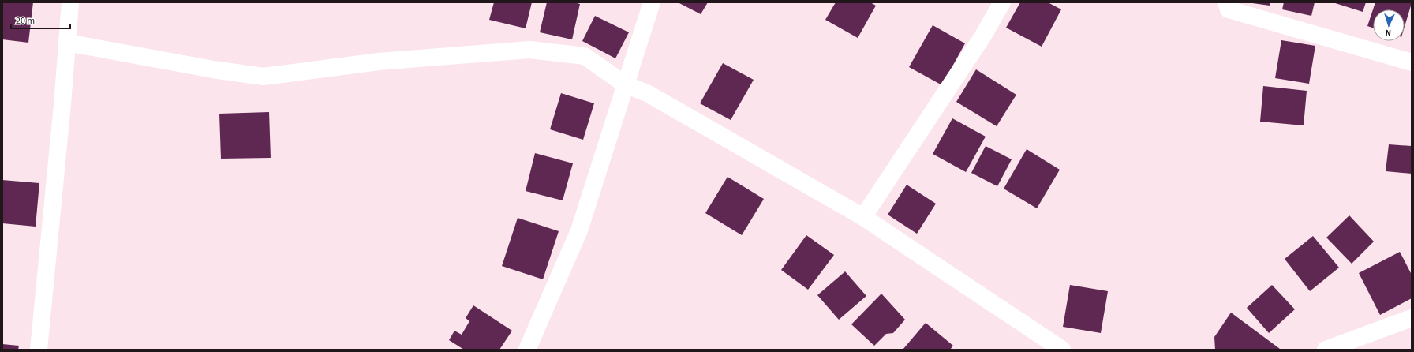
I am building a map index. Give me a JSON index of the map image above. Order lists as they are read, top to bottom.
{
  "scale_bar": "20 m",
  "north": "bottom"
}
